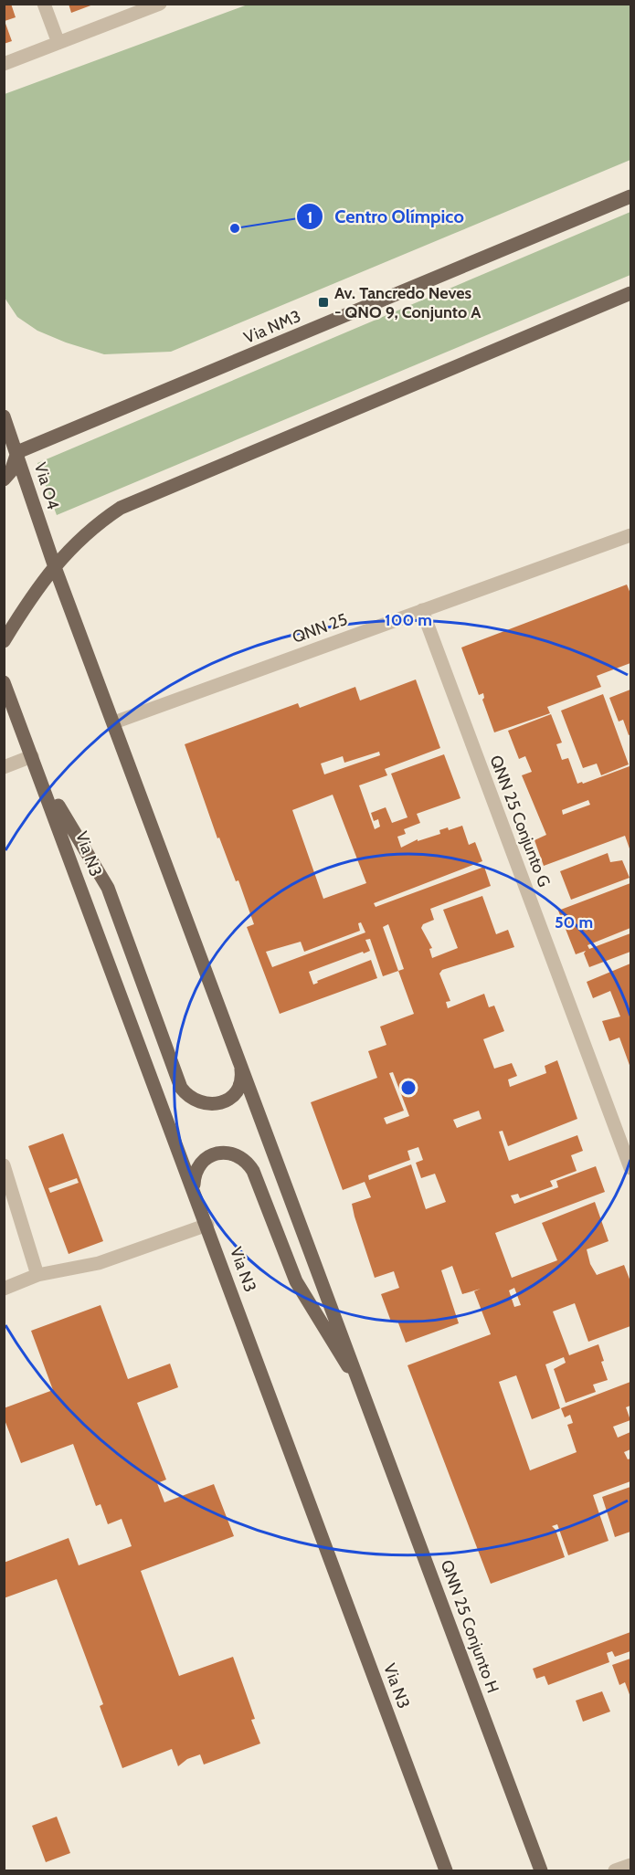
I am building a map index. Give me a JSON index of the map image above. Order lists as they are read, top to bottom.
{
  "streets": {
    "main road": [
      "Via NM3",
      "Via O4",
      "Via N3",
      "QNN 25 Conjunto H"
    ],
    "street": ["QNN 25", "QNN 25 Conjunto G"]
  },
  "crossings": [
    ["Via NM3", "Via O4"],
    ["QNN 25", "QNN 25 Conjunto G"]
  ],
  "places": {
    "other": ["Centro Olímpico"],
    "transit": ["Av. Tancredo Neves - QNO 9, Conjunto A"]
  },
  "rings": ["100 m", "50 m"]
}
